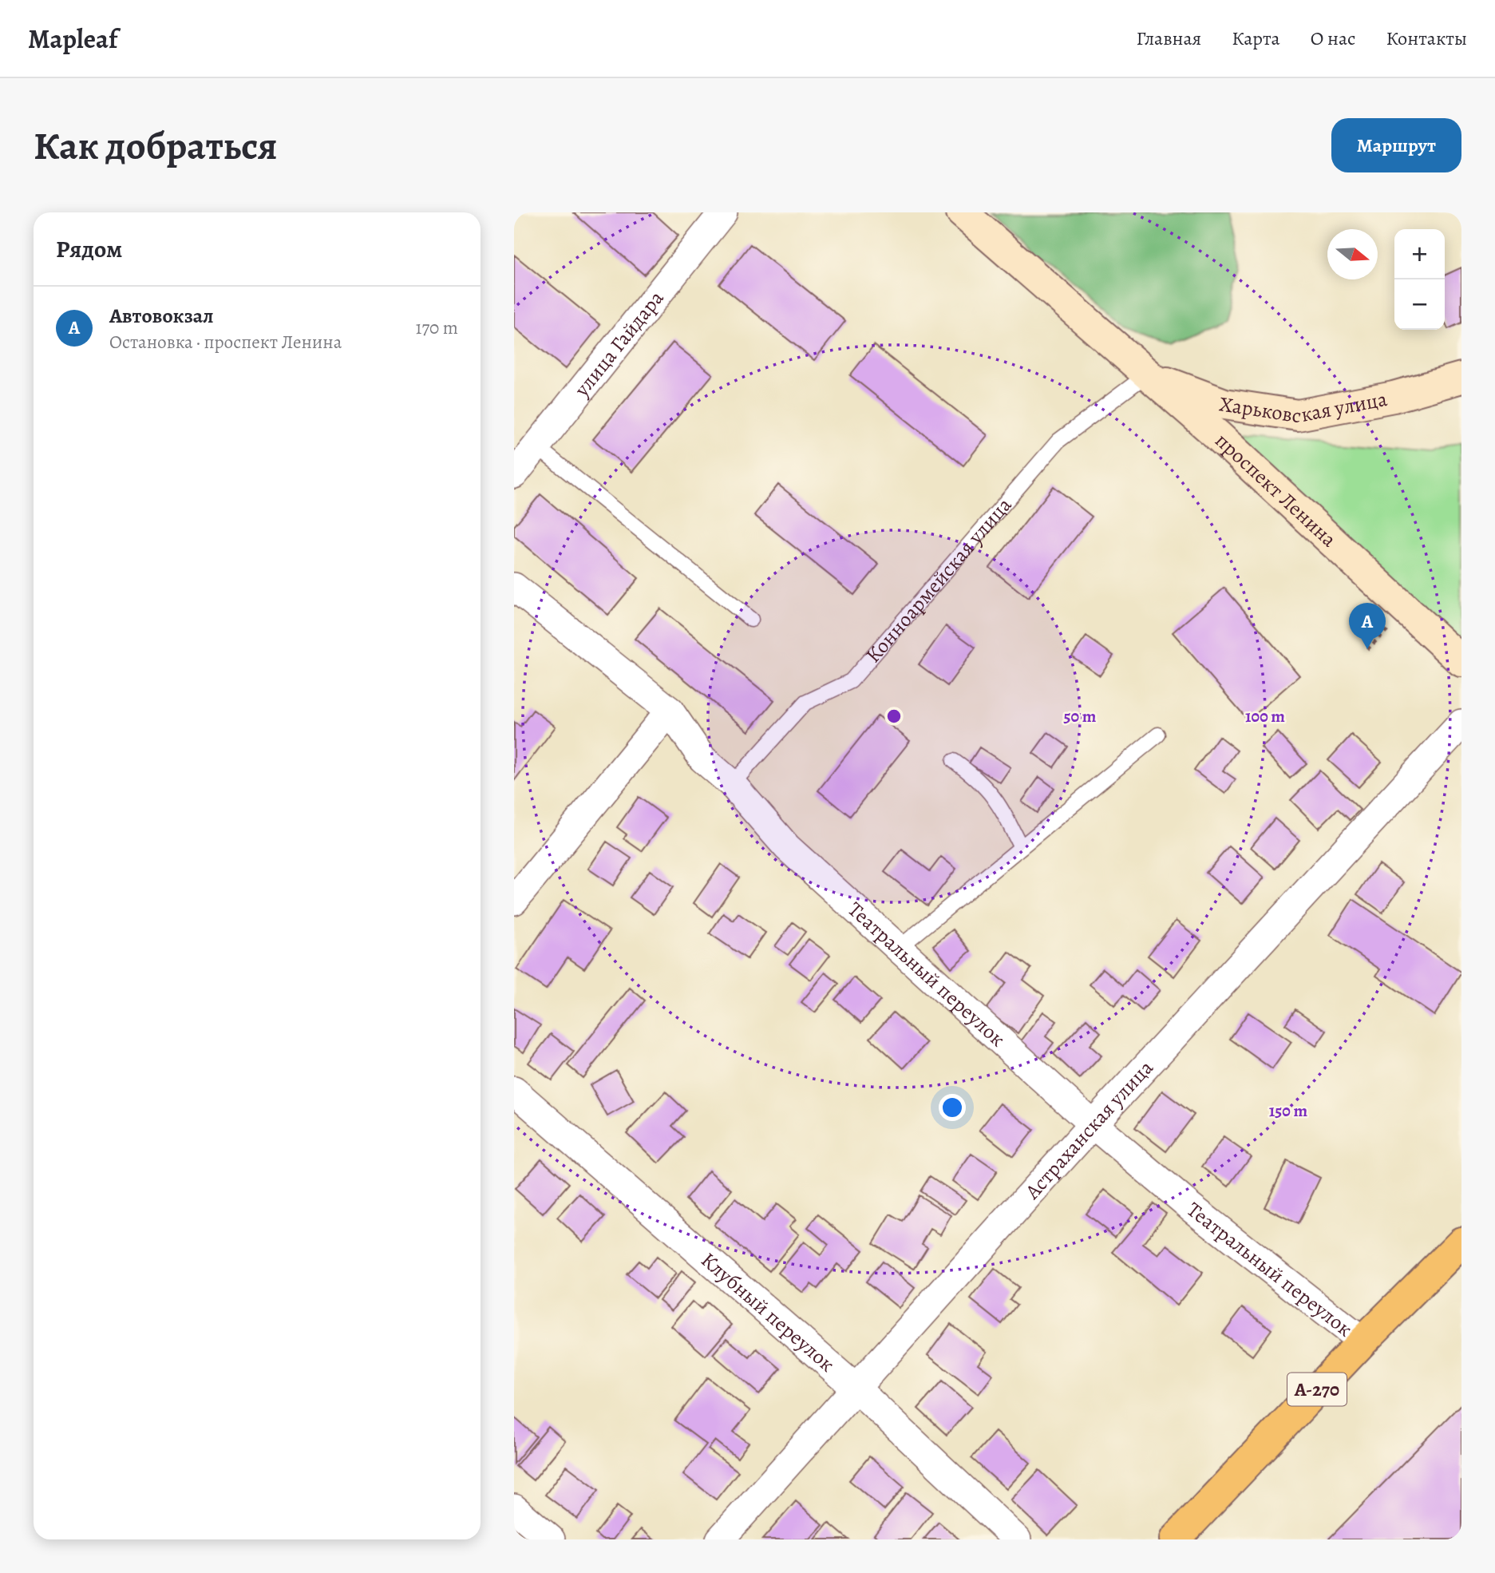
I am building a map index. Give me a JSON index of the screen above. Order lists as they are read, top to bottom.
{
  "streets": {
    "highway": ["А-270"],
    "main road": ["Харьковская улица", "проспект Ленина"],
    "street": [
      "улица Гайдара",
      "Театральный переулок",
      "Астраханская улица",
      "Клубный переулок"
    ],
    "lane": ["Конноармейская улица"]
  },
  "crossings": [
    ["Харьковская улица", "проспект Ленина"],
    ["Харьковская улица", "Конноармейская улица"],
    ["проспект Ленина", "Конноармейская улица"],
    ["Конноармейская улица", "Театральный переулок"],
    ["Театральный переулок", "Астраханская улица"],
    ["Театральный переулок", "А-270"],
    ["Астраханская улица", "Клубный переулок"]
  ],
  "north": "right",
  "page": {
    "header": "Mapleaf",
    "nav": [
      "Главная",
      "Карта",
      "О нас",
      "Контакты"
    ],
    "buttons": "Маршрут",
    "title": "Как добраться",
    "heading": "Рядом",
    "map_buttons": ["+", "−"],
    "list": [
      {
        "mark": "A",
        "name": "Автовокзал",
        "note": "Остановка · проспект Ленина",
        "value": "170 m"
      }
    ],
    "pins": "A"
  },
  "rings": ["50 m", "100 m", "150 m"]
}
